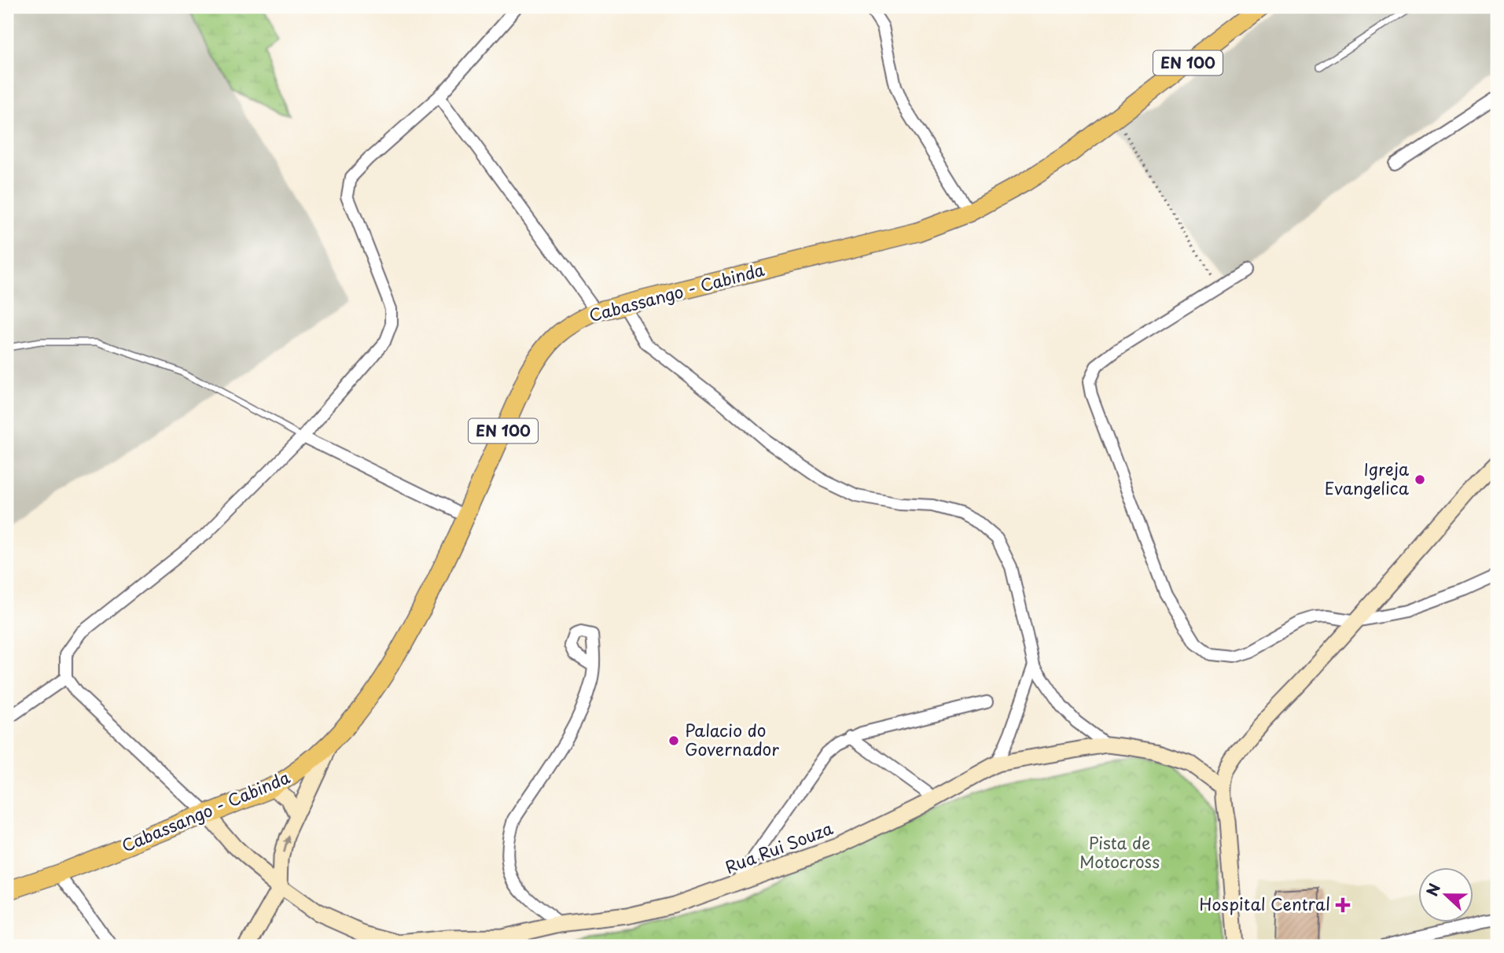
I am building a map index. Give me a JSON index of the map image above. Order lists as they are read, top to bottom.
{
  "streets": {
    "main road": ["EN 100", "Cabassango - Cabinda"],
    "street": ["Rua Rui Souza"]
  },
  "crossings": [
    ["Cabassango - Cabinda", "Rua Rui Souza"]
  ],
  "parks": ["Pista de Motocross"],
  "places": {
    "other": ["Igreja Evangelica", "Palacio do Governador"],
    "health": ["Hospital Central"]
  },
  "north": "left"
}
